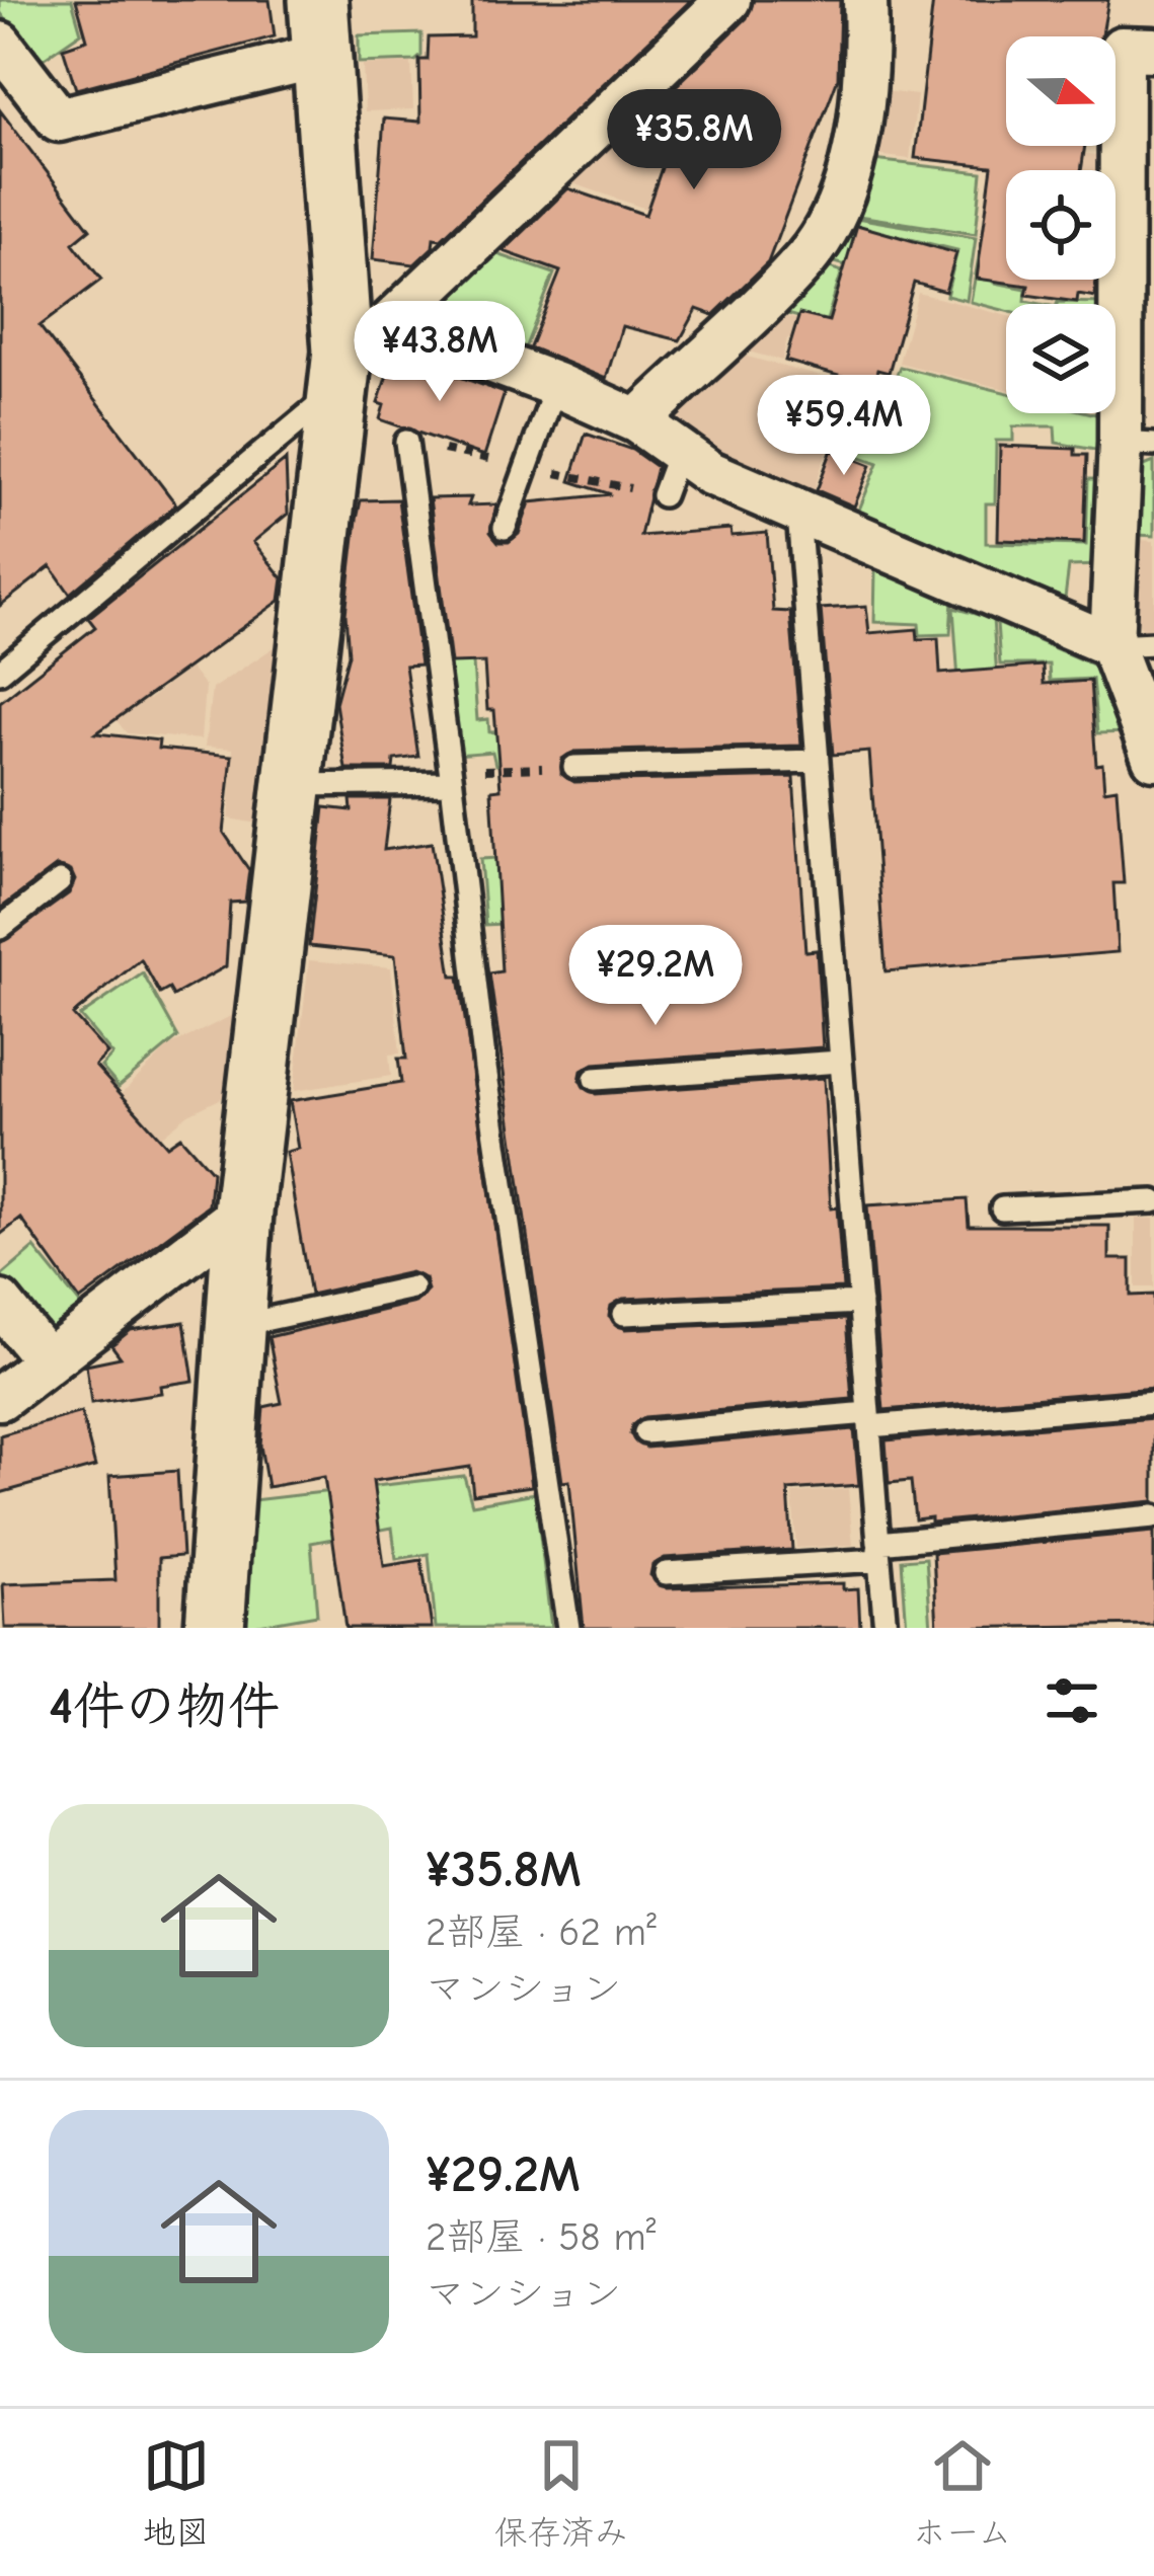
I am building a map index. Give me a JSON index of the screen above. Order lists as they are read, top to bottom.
{
  "north": "right",
  "page": {
    "price": [
      "¥35.8M",
      "¥43.8M",
      "¥59.4M",
      "¥29.2M"
    ],
    "heading": "4件の物件",
    "list": [
      {
        "name": "¥35.8M",
        "note": "2部屋 · 62 m² · マンション"
      },
      {
        "name": "¥29.2M",
        "note": "2部屋 · 58 m² · マンション"
      }
    ],
    "tabs": ["地図", "保存済み", "ホーム"]
  }
}
